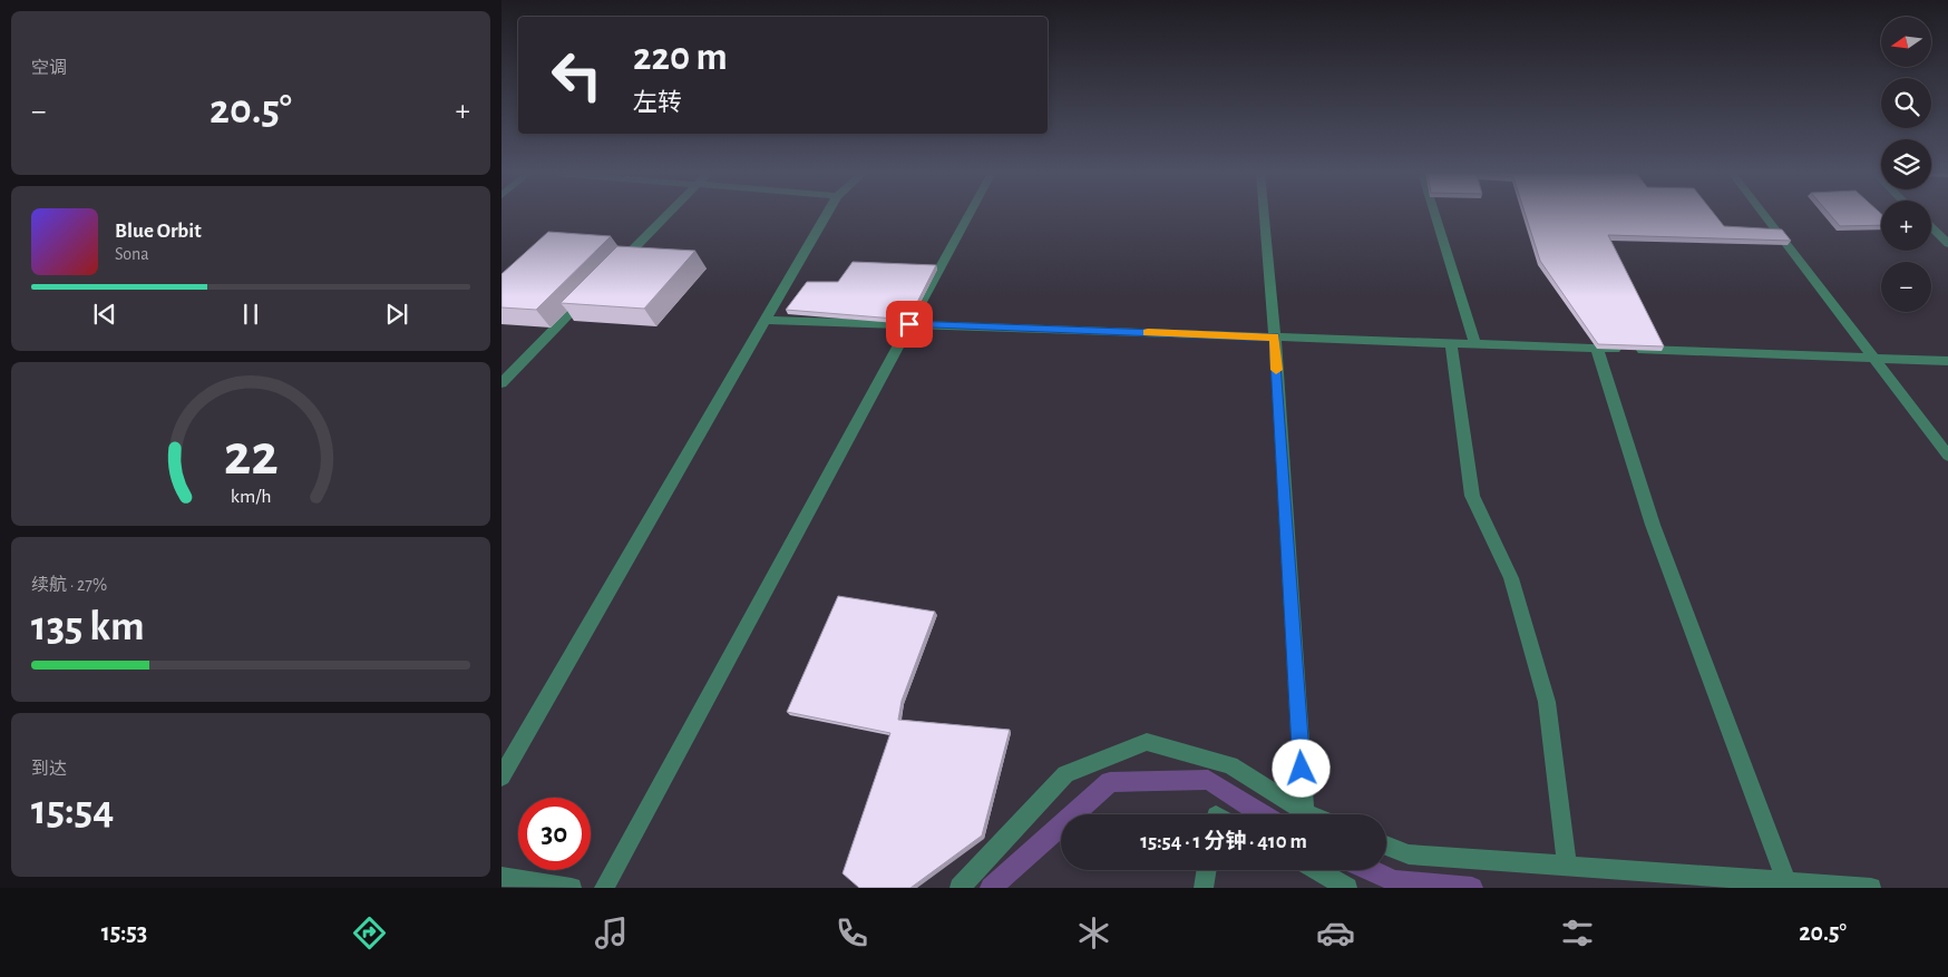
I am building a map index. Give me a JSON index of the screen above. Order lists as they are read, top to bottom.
{
  "north": "left",
  "page": {
    "tile": [
      "空调",
      ["续航 · 27%", "135 km"],
      ["到达", "15:54"]
    ],
    "map_buttons": ["+", "−"],
    "turn": ["220 m", "左转"],
    "heat": ["−", "20.5°", "+"],
    "song": ["Blue Orbit", "Sona"],
    "limit": "30",
    "trip": "15:54 · 1 分钟 · 410 m",
    "tabs": ["15:53", "20.5°"],
    "gauge": ["22", "km/h"]
  }
}
